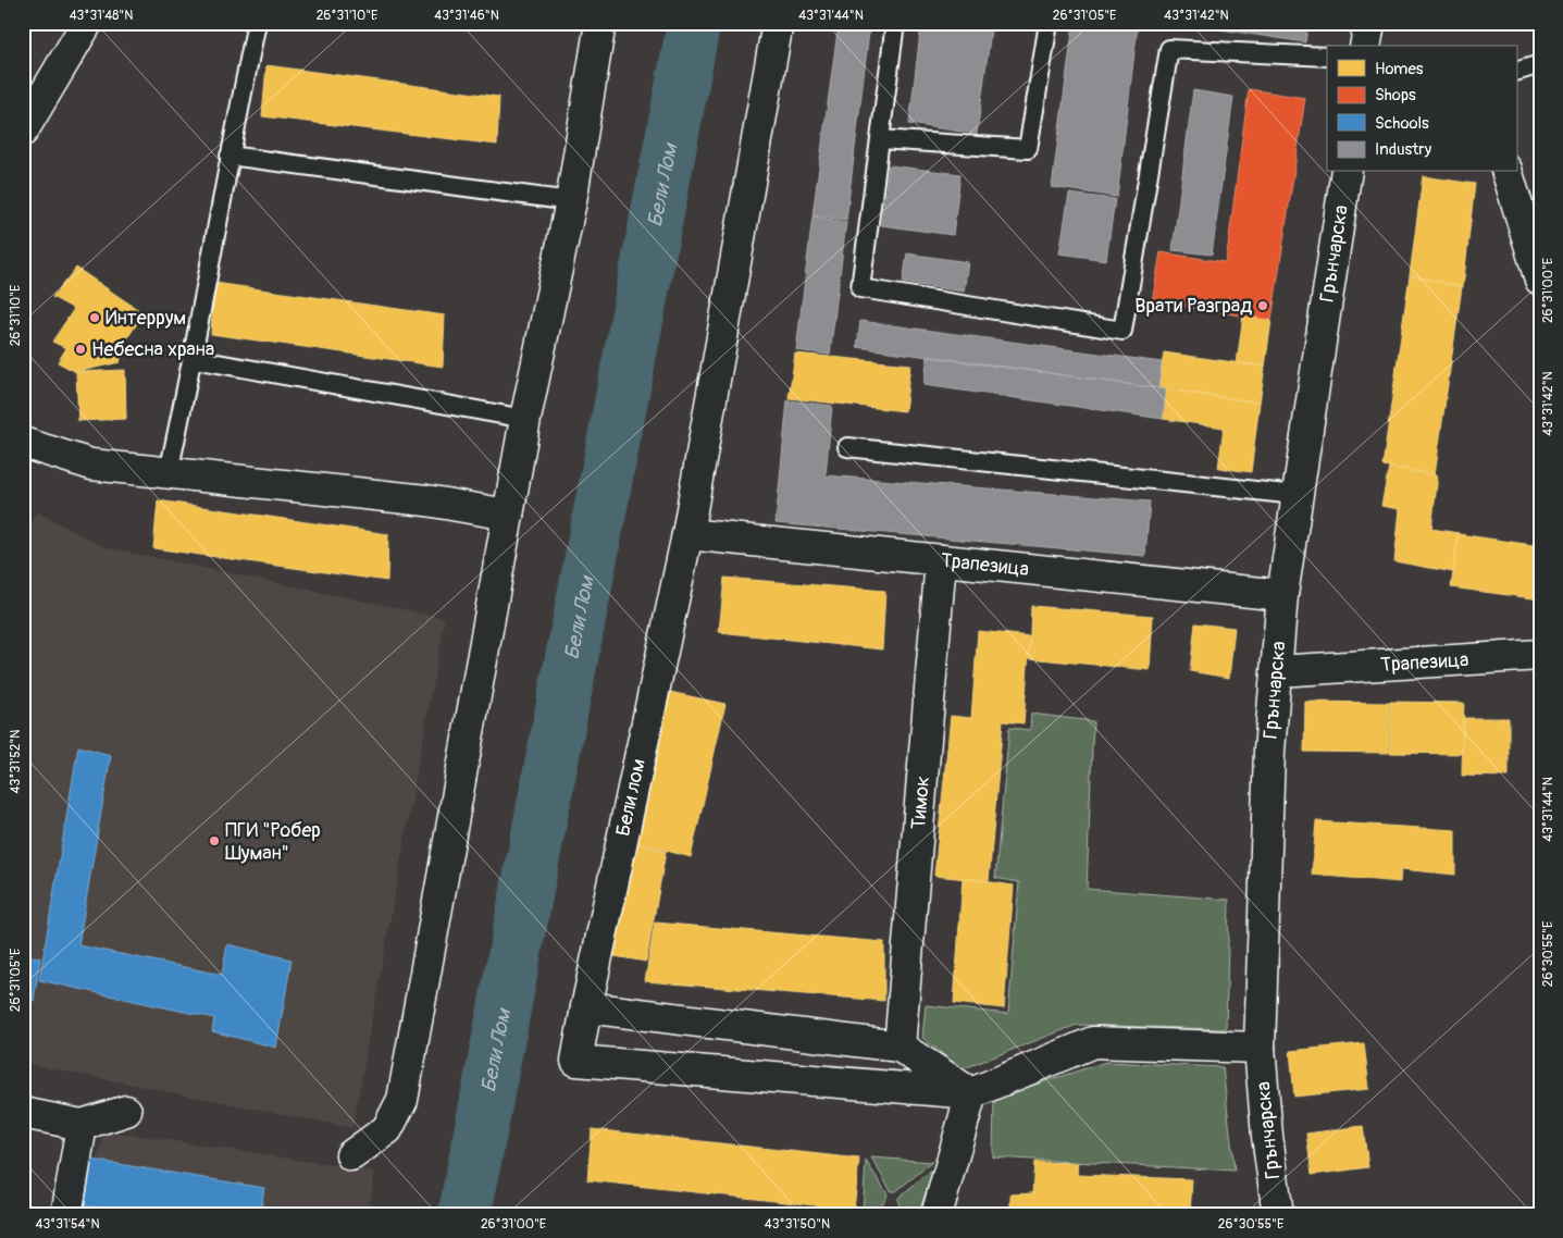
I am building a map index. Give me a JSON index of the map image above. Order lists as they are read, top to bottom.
{
  "streets": {
    "street": [
      "Грънчарска",
      "Трапезица",
      "Бели лом",
      "Тимок"
    ]
  },
  "crossings": [
    ["Грънчарска", "Трапезица"],
    ["Трапезица", "Бели лом"],
    ["Трапезица", "Тимок"]
  ],
  "water": ["Бели Лом"],
  "places": [
    "Врати Разград",
    "Интеррум",
    "Небесна храна",
    "ПГИ \"Робер Шуман\""
  ],
  "legend": [
    "Homes",
    "Shops",
    "Schools",
    "Industry"
  ],
  "coordinates": [
    "43°31'48\"N",
    "26°31'10\"E",
    "43°31'46\"N",
    "43°31'44\"N",
    "26°31'05\"E",
    "43°31'42\"N",
    "26°31'00\"E",
    "43°31'52\"N",
    "26°30'55\"E",
    "43°31'54\"N",
    "43°31'50\"N"
  ]
}
